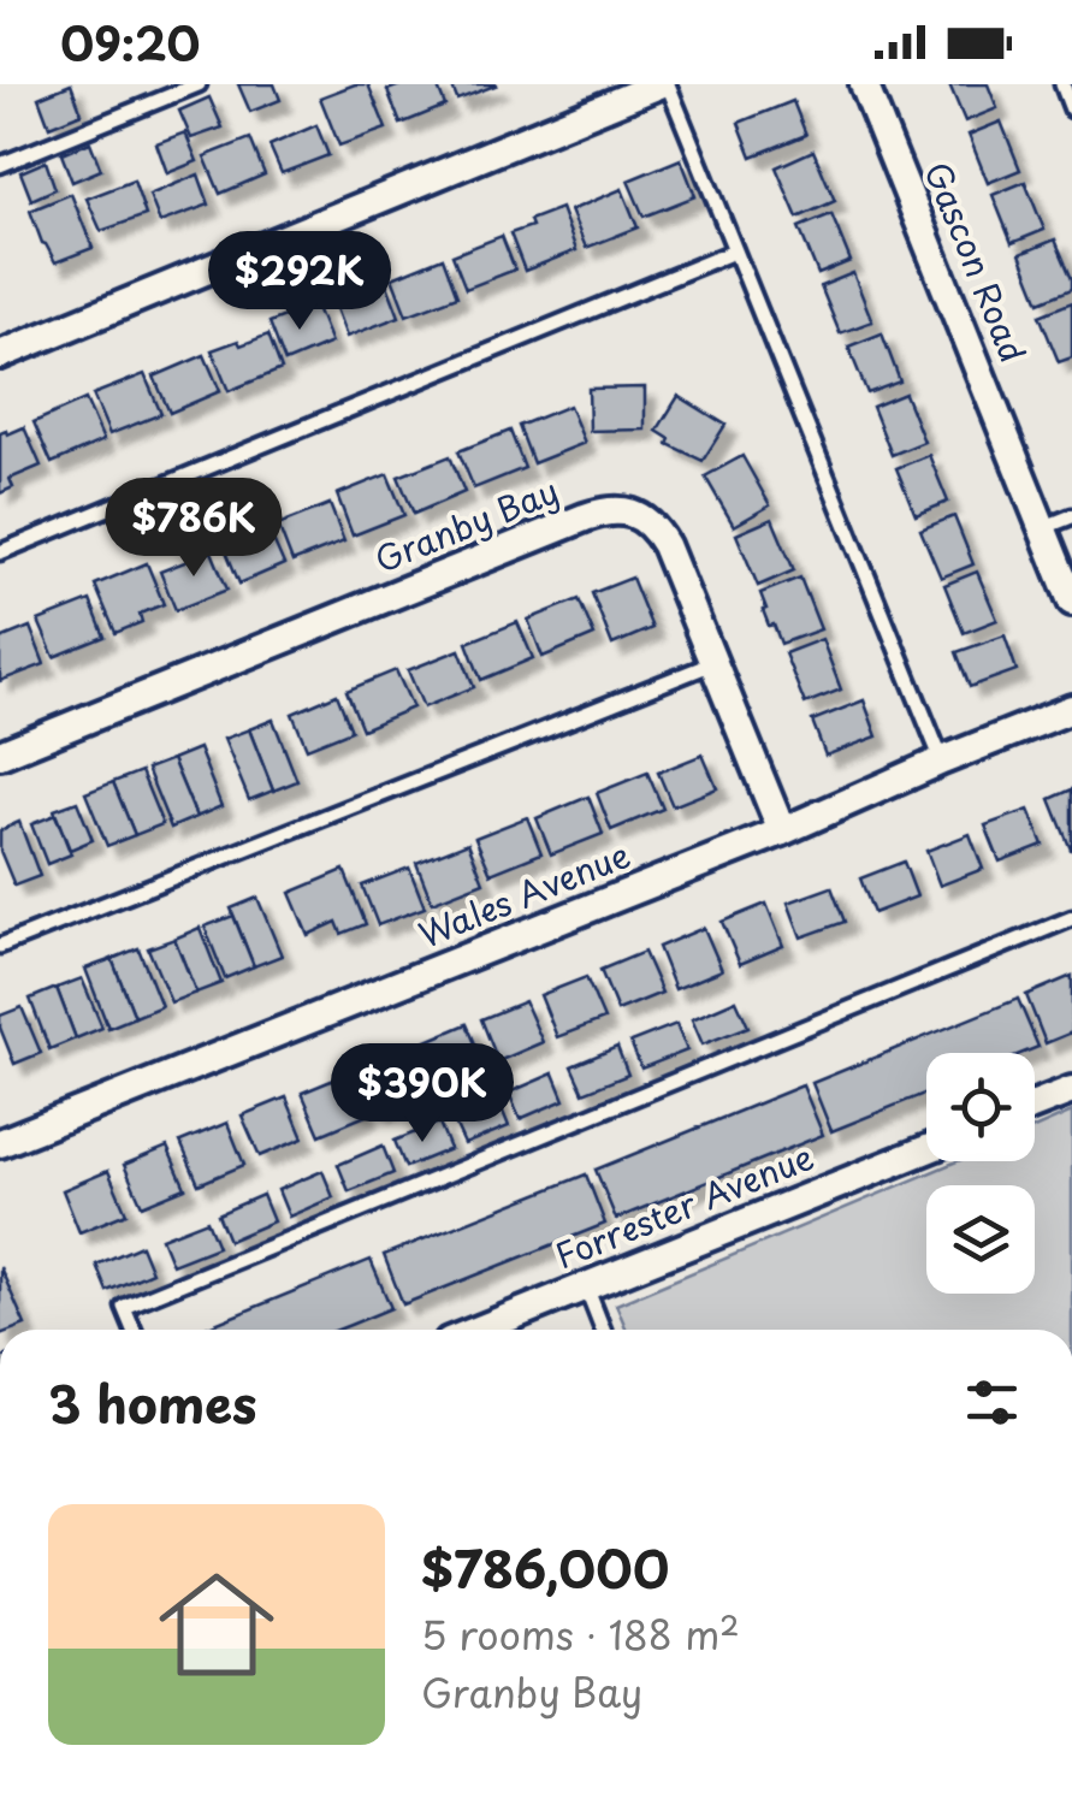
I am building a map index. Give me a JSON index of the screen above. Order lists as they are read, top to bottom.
{
  "streets": {
    "street": [
      "Gascon Road",
      "Granby Bay",
      "Wales Avenue",
      "Forrester Avenue"
    ]
  },
  "crossings": [
    ["Granby Bay", "Wales Avenue"]
  ],
  "page": {
    "status": "09:20",
    "price": ["$292K", "$786K", "$390K"],
    "heading": "3 homes",
    "list": [
      {
        "name": "$786,000",
        "note": "5 rooms · 188 m² · Granby Bay"
      }
    ]
  }
}
